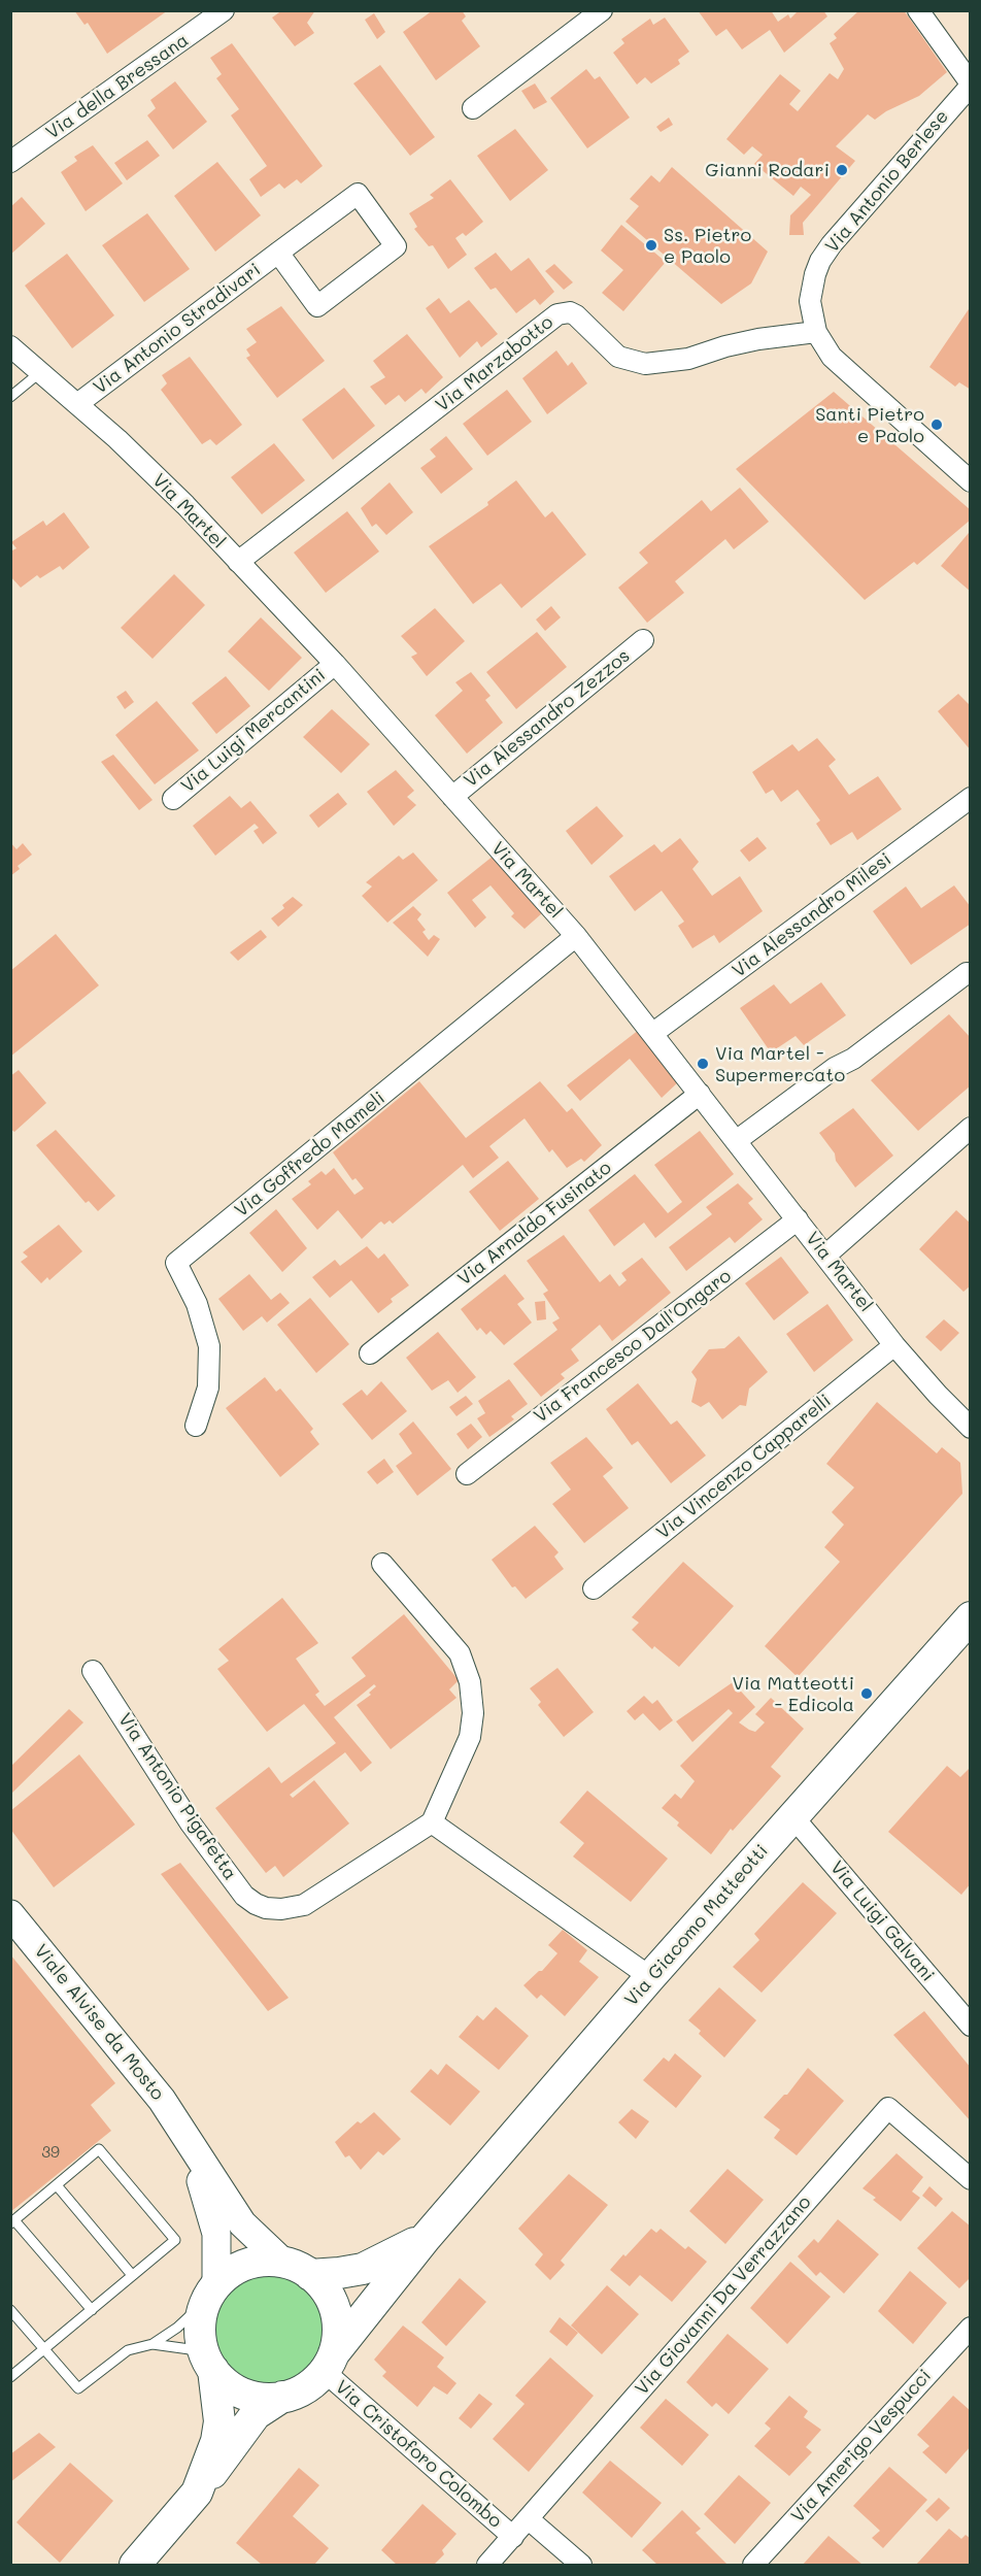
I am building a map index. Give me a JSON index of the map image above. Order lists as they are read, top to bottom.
{
  "streets": {
    "main road": ["Via Giacomo Matteotti", "Viale Alvise da Mosto"],
    "street": [
      "Via della Bressana",
      "Via Antonio Berlese",
      "Via Antonio Stradivari",
      "Via Marzabotto",
      "Via Martel",
      "Via Alessandro Zezzos",
      "Via Luigi Mercantini",
      "Via Alessandro Milesi",
      "Via Goffredo Mameli",
      "Via Arnaldo Fusinato",
      "Via Francesco Dall'Ongaro",
      "Via Vincenzo Capparelli",
      "Via Antonio Pigafetta",
      "Via Luigi Galvani",
      "Via Giovanni Da Verrazzano",
      "Via Amerigo Vespucci",
      "Via Cristoforo Colombo"
    ]
  },
  "crossings": [
    ["Via Antonio Berlese", "Via Marzabotto"],
    ["Via Antonio Stradivari", "Via Martel"],
    ["Via Marzabotto", "Via Martel"],
    ["Via Martel", "Via Alessandro Zezzos"],
    ["Via Martel", "Via Luigi Mercantini"],
    ["Via Martel", "Via Alessandro Milesi"],
    ["Via Martel", "Via Goffredo Mameli"],
    ["Via Martel", "Via Arnaldo Fusinato"],
    ["Via Martel", "Via Francesco Dall'Ongaro"],
    ["Via Martel", "Via Vincenzo Capparelli"],
    ["Via Luigi Galvani", "Via Giacomo Matteotti"],
    ["Via Giacomo Matteotti", "Viale Alvise da Mosto"],
    ["Via Giacomo Matteotti", "Via Cristoforo Colombo"],
    ["Viale Alvise da Mosto", "Via Cristoforo Colombo"],
    ["Via Giovanni Da Verrazzano", "Via Cristoforo Colombo"]
  ],
  "places": [
    "Gianni Rodari",
    "Ss. Pietro e Paolo",
    "Santi Pietro e Paolo",
    "Via Martel - Supermercato",
    "Via Matteotti - Edicola"
  ],
  "house_numbers": ["39"]
}
